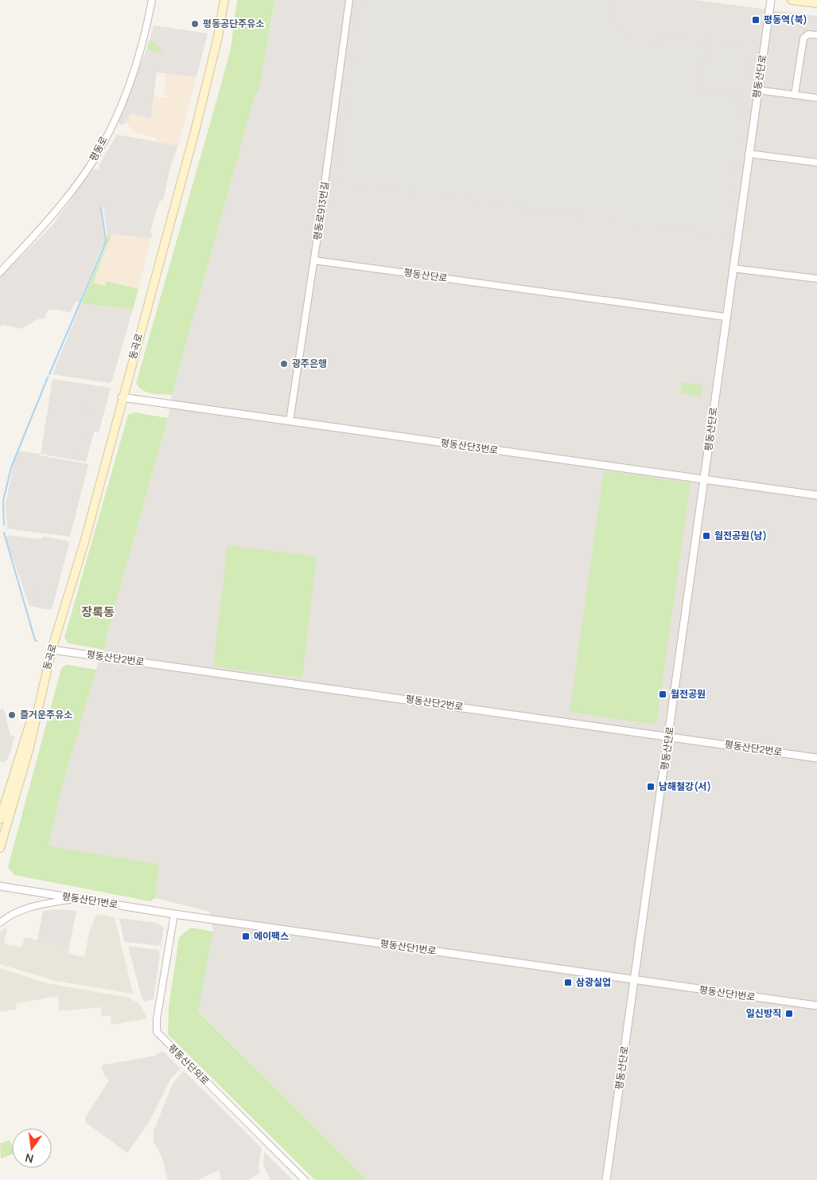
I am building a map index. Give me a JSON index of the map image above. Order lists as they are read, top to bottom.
{
  "streets": {
    "main road": ["동곡로"],
    "street": [
      "평동산단로",
      "평동로",
      "평동로913번길",
      "평동산단3번로",
      "평동산단2번로",
      "평동산단1번로",
      "평동산단외로"
    ]
  },
  "crossings": [
    ["평동산단로", "평동로913번길"],
    ["평동산단로", "평동산단3번로"],
    ["평동산단로", "평동산단2번로"],
    ["평동산단로", "평동산단1번로"],
    ["평동로913번길", "평동산단3번로"],
    ["동곡로", "평동산단3번로"],
    ["동곡로", "평동산단2번로"],
    ["평동산단1번로", "평동산단외로"]
  ],
  "districts": ["장록동"],
  "places": {
    "transit": [
      "평동역(북)",
      "월전공원(남)",
      "월전공원",
      "남해철강(서)",
      "에이팩스",
      "삼광실업",
      "일신방직"
    ],
    "other": ["평동공단주유소", "광주은행", "즐거운주유소"]
  },
  "north": "bottom"
}
